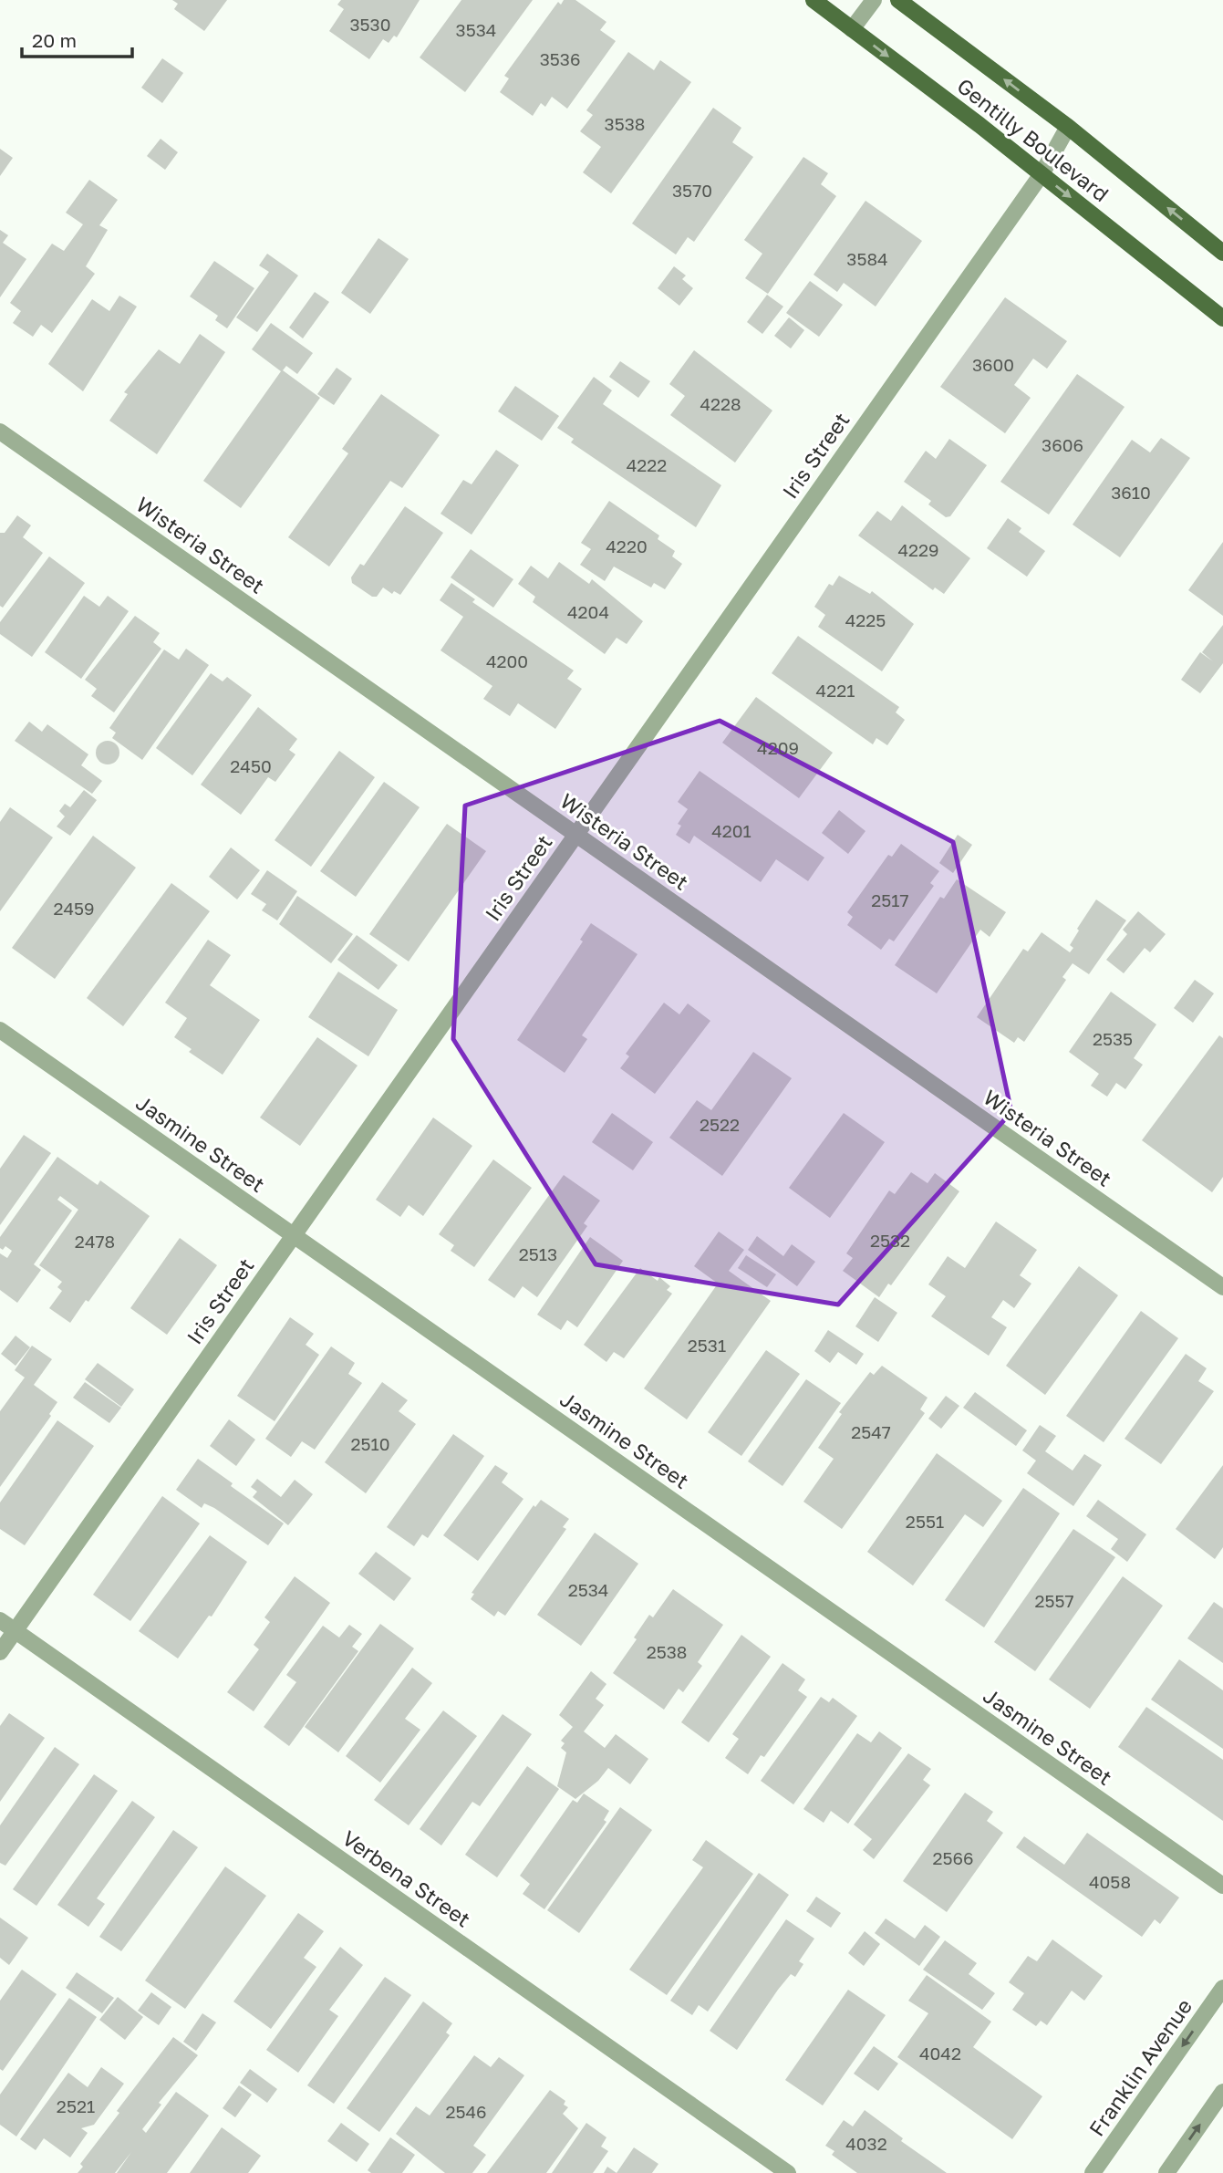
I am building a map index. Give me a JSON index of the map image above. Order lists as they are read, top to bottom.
{
  "streets": {
    "main road": ["Gentilly Boulevard"],
    "street": [
      "Iris Street",
      "Wisteria Street",
      "Jasmine Street",
      "Verbena Street",
      "Franklin Avenue"
    ]
  },
  "crossings": [
    ["Gentilly Boulevard", "Iris Street"],
    ["Iris Street", "Wisteria Street"],
    ["Iris Street", "Jasmine Street"],
    ["Iris Street", "Verbena Street"]
  ],
  "house_numbers": [
    "3530",
    "3534",
    "3536",
    "3538",
    "3570",
    "3584",
    "3600",
    "4228",
    "3606",
    "4222",
    "3610",
    "4220",
    "4229",
    "4204",
    "4225",
    "4200",
    "4221",
    "4209",
    "2450",
    "4201",
    "2517",
    "2459",
    "2535",
    "2522",
    "2532",
    "2478",
    "2513",
    "2531",
    "2547",
    "2510",
    "2551",
    "2534",
    "2557",
    "2538",
    "2566",
    "4058",
    "4042",
    "2521",
    "2546",
    "4032"
  ],
  "scale_bar": "20 m"
}
